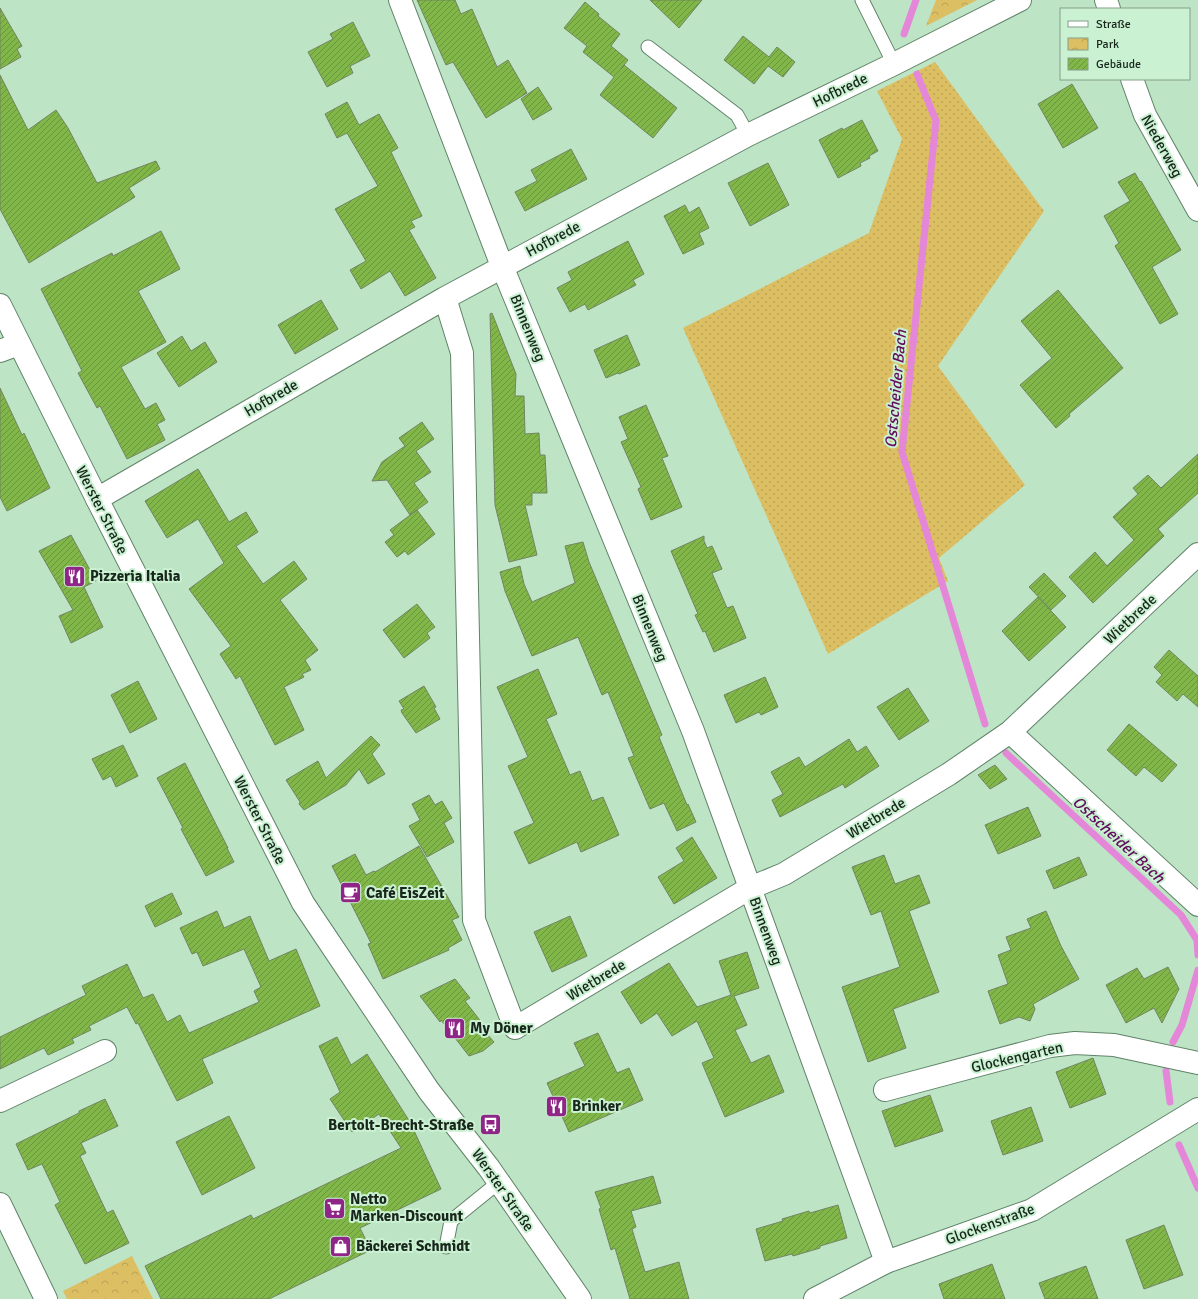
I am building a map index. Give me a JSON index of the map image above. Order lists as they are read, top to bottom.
{
  "streets": {
    "street": [
      "Hofbrede",
      "Niederweg",
      "Binnenweg",
      "Werster Straße",
      "Wietbrede",
      "Glockengarten",
      "Glockenstraße"
    ]
  },
  "crossings": [
    ["Hofbrede", "Binnenweg"],
    ["Hofbrede", "Werster Straße"],
    ["Hofbrede", "Wietbrede"],
    ["Binnenweg", "Wietbrede"],
    ["Binnenweg", "Glockenstraße"]
  ],
  "water": ["Ostscheider Bach"],
  "places": {
    "restaurant": ["Pizzeria Italia", "My Döner", "Brinker"],
    "cafe": ["Café EisZeit"],
    "bus stop": ["Bertolt-Brecht-Straße"],
    "supermarket": ["Netto Marken-Discount"],
    "shop": ["Bäckerei Schmidt"]
  },
  "legend": ["Straße", "Park", "Gebäude"]
}
